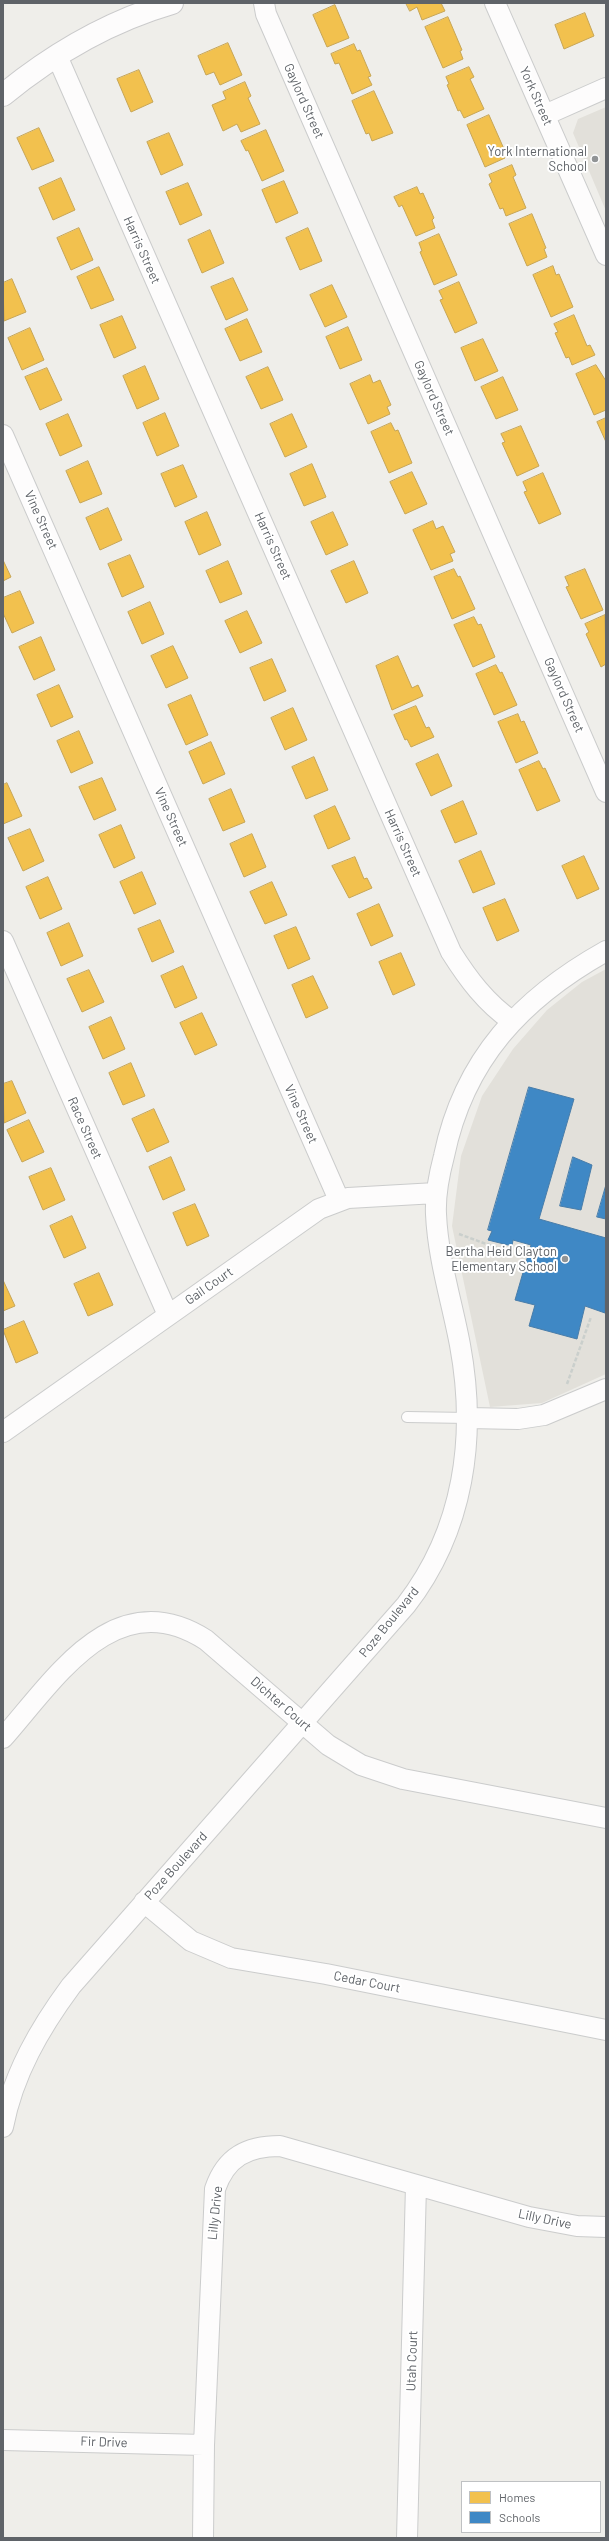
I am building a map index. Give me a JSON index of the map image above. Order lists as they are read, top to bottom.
{
  "streets": {
    "street": [
      "York Street",
      "Gaylord Street",
      "Harris Street",
      "Vine Street",
      "Race Street",
      "Gail Court",
      "Poze Boulevard",
      "Dichter Court",
      "Cedar Court",
      "Lilly Drive",
      "Utah Court",
      "Fir Drive"
    ]
  },
  "crossings": [
    ["Harris Street", "Poze Boulevard"],
    ["Vine Street", "Gail Court"],
    ["Race Street", "Gail Court"],
    ["Gail Court", "Poze Boulevard"],
    ["Poze Boulevard", "Dichter Court"],
    ["Poze Boulevard", "Cedar Court"],
    ["Lilly Drive", "Utah Court"],
    ["Lilly Drive", "Fir Drive"]
  ],
  "places": ["York International School", "Bertha Heid Clayton Elementary School"],
  "legend": ["Homes", "Schools"]
}
